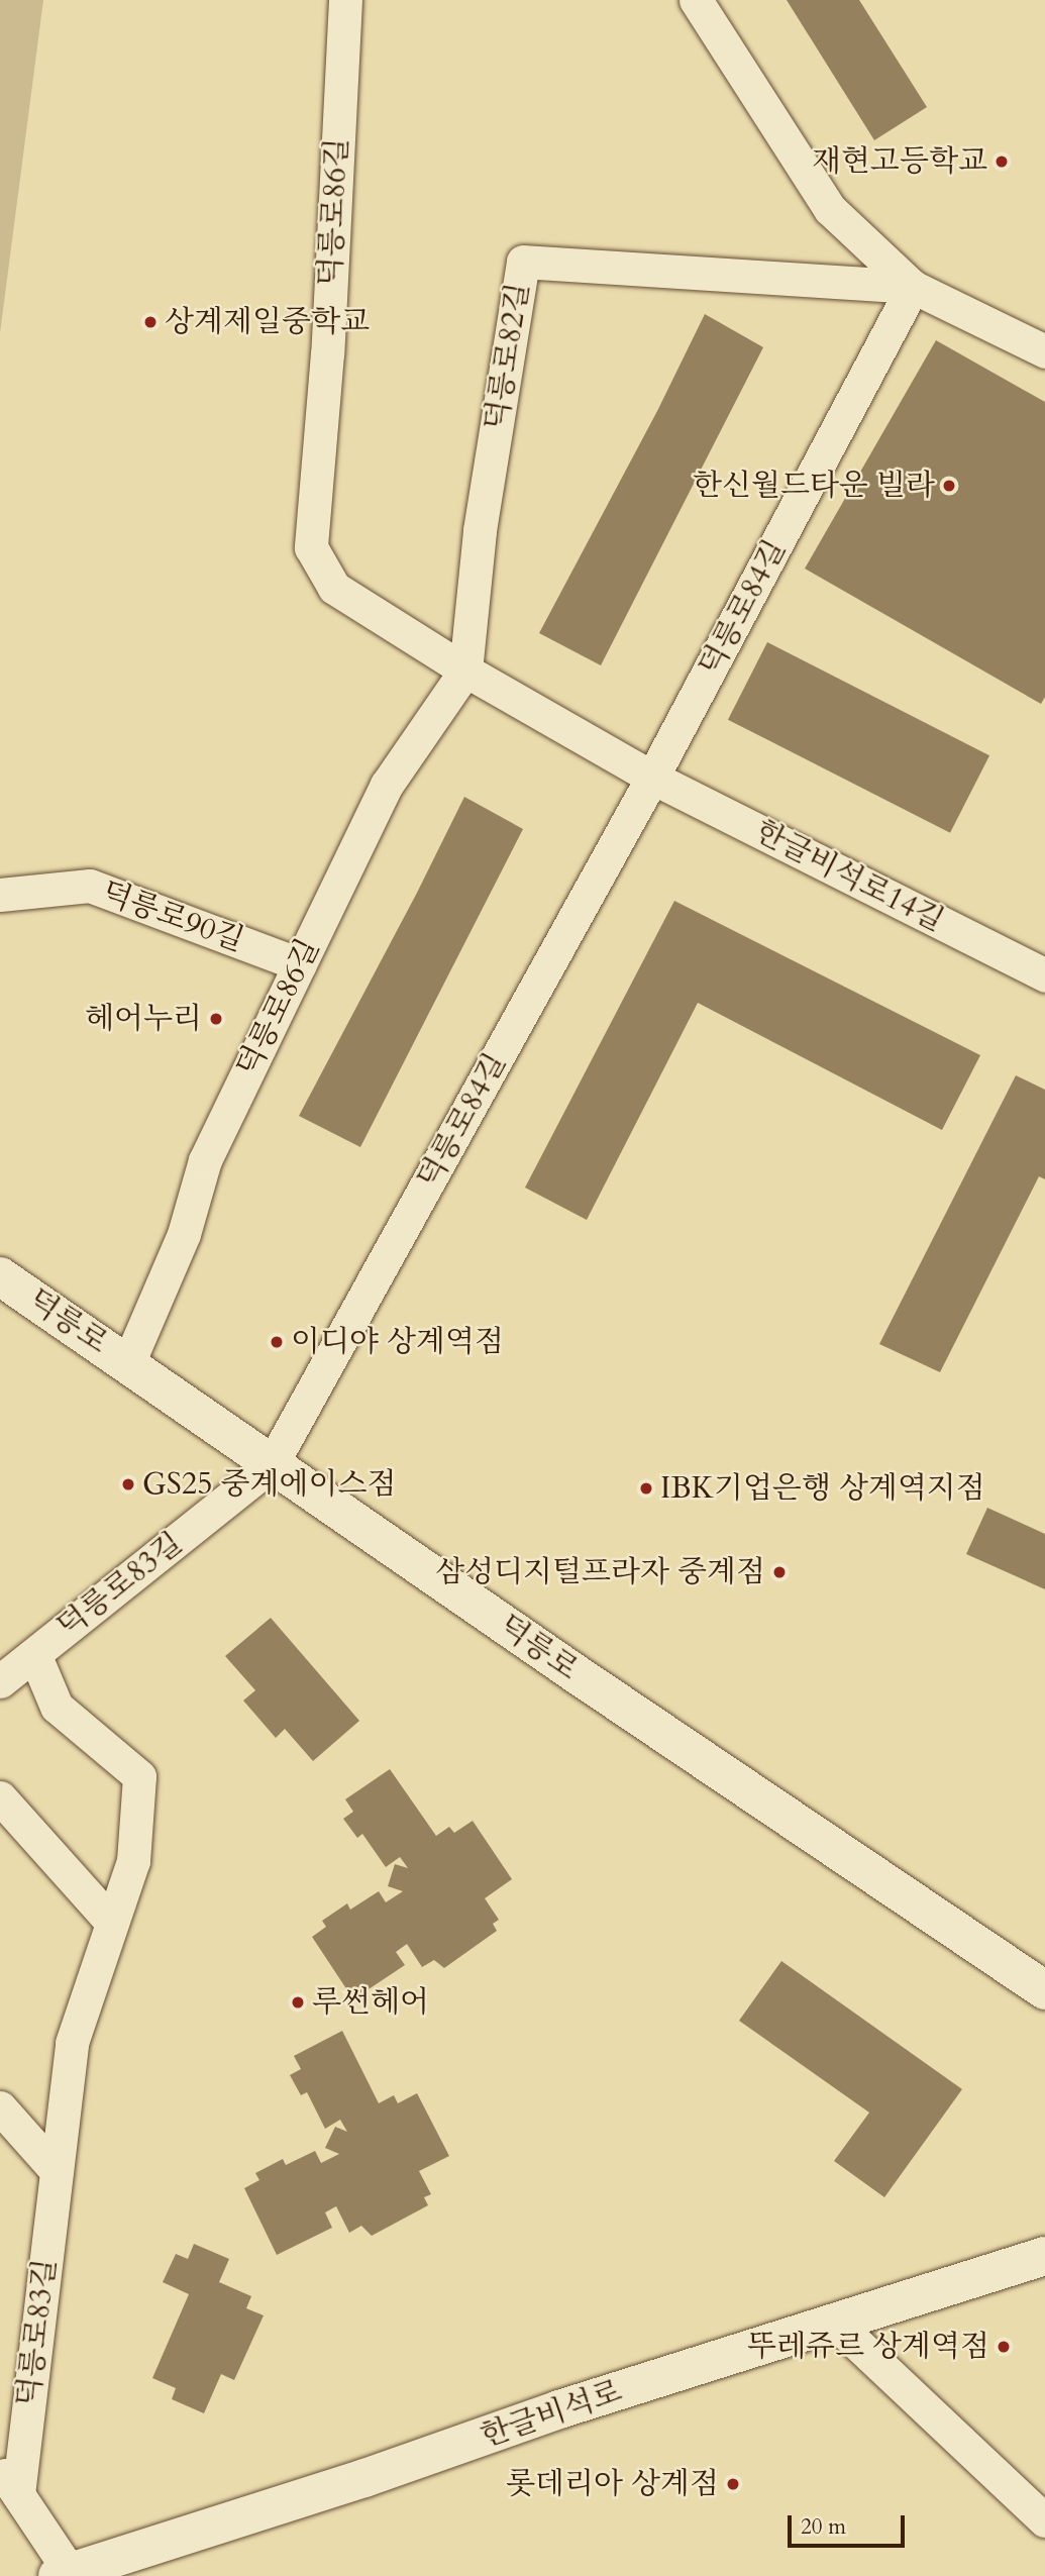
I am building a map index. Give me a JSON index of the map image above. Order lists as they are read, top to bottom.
{
  "streets": {
    "main road": ["덕릉로", "한글비석로"],
    "street": [
      "덕릉로86길",
      "덕릉로82길",
      "덕릉로84길",
      "한글비석로14길",
      "덕릉로90길",
      "덕릉로83길"
    ]
  },
  "crossings": [
    ["덕릉로86길", "덕릉로82길"],
    ["덕릉로86길", "덕릉로90길"],
    ["덕릉로86길", "덕릉로"],
    ["덕릉로82길", "덕릉로84길"],
    ["덕릉로84길", "한글비석로14길"],
    ["덕릉로84길", "덕릉로"],
    ["덕릉로84길", "덕릉로83길"],
    ["덕릉로", "덕릉로83길"]
  ],
  "places": [
    "재현고등학교",
    "상계제일중학교",
    "한신월드타운 빌라",
    "헤어누리",
    "이디야 상계역점",
    "GS25 중계에이스점",
    "IBK기업은행 상계역지점",
    "삼성디지털프라자 중계점",
    "루썬헤어",
    "뚜레쥬르 상계역점",
    "롯데리아 상계점"
  ],
  "scale_bar": "20 m"
}
